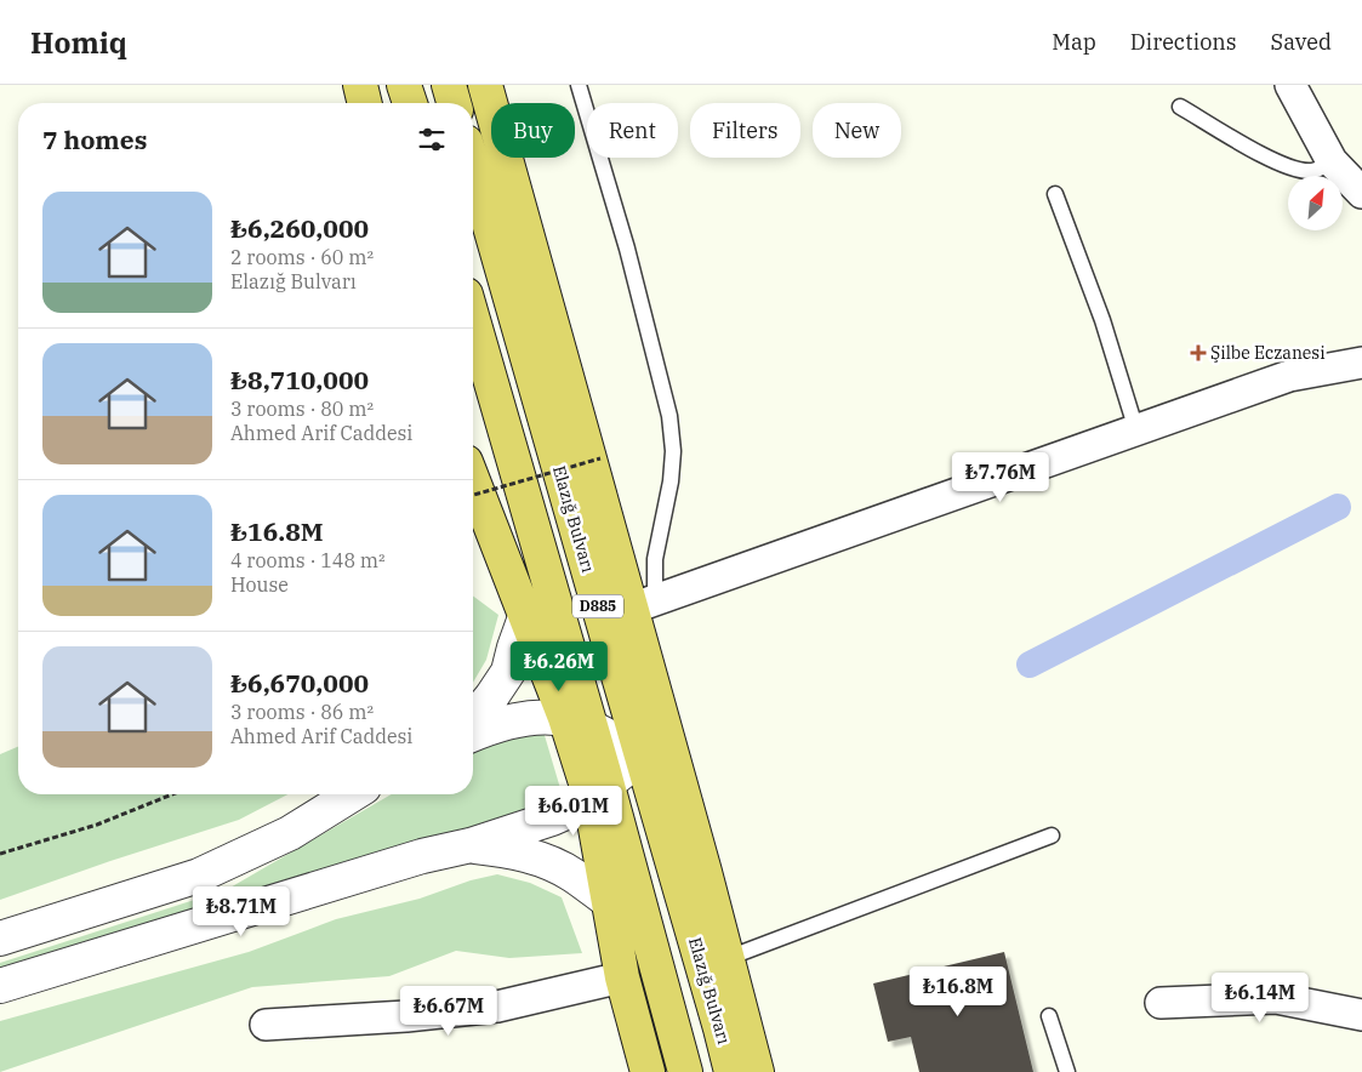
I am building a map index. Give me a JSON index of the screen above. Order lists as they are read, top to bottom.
{
  "streets": {
    "highway": ["Elazığ Bulvarı", "D885"]
  },
  "places": {
    "health": ["Şilbe Eczanesi"]
  },
  "north": "top right",
  "page": {
    "header": "Homiq",
    "nav": ["Map", "Directions", "Saved"],
    "chip": [
      "Buy",
      "Rent",
      "Filters",
      "New"
    ],
    "heading": "7 homes",
    "list": [
      {
        "name": "₺6,260,000",
        "note": "2 rooms · 60 m² · Elazığ Bulvarı"
      },
      {
        "name": "₺8,710,000",
        "note": "3 rooms · 80 m² · Ahmed Arif Caddesi"
      },
      {
        "name": "₺16.8M",
        "note": "4 rooms · 148 m² · House"
      },
      {
        "name": "₺6,670,000",
        "note": "3 rooms · 86 m² · Ahmed Arif Caddesi"
      }
    ],
    "price": [
      "₺7.76M",
      "₺6.26M",
      "₺6.01M",
      "₺8.71M",
      "₺16.8M",
      "₺6.14M",
      "₺6.67M"
    ]
  }
}
